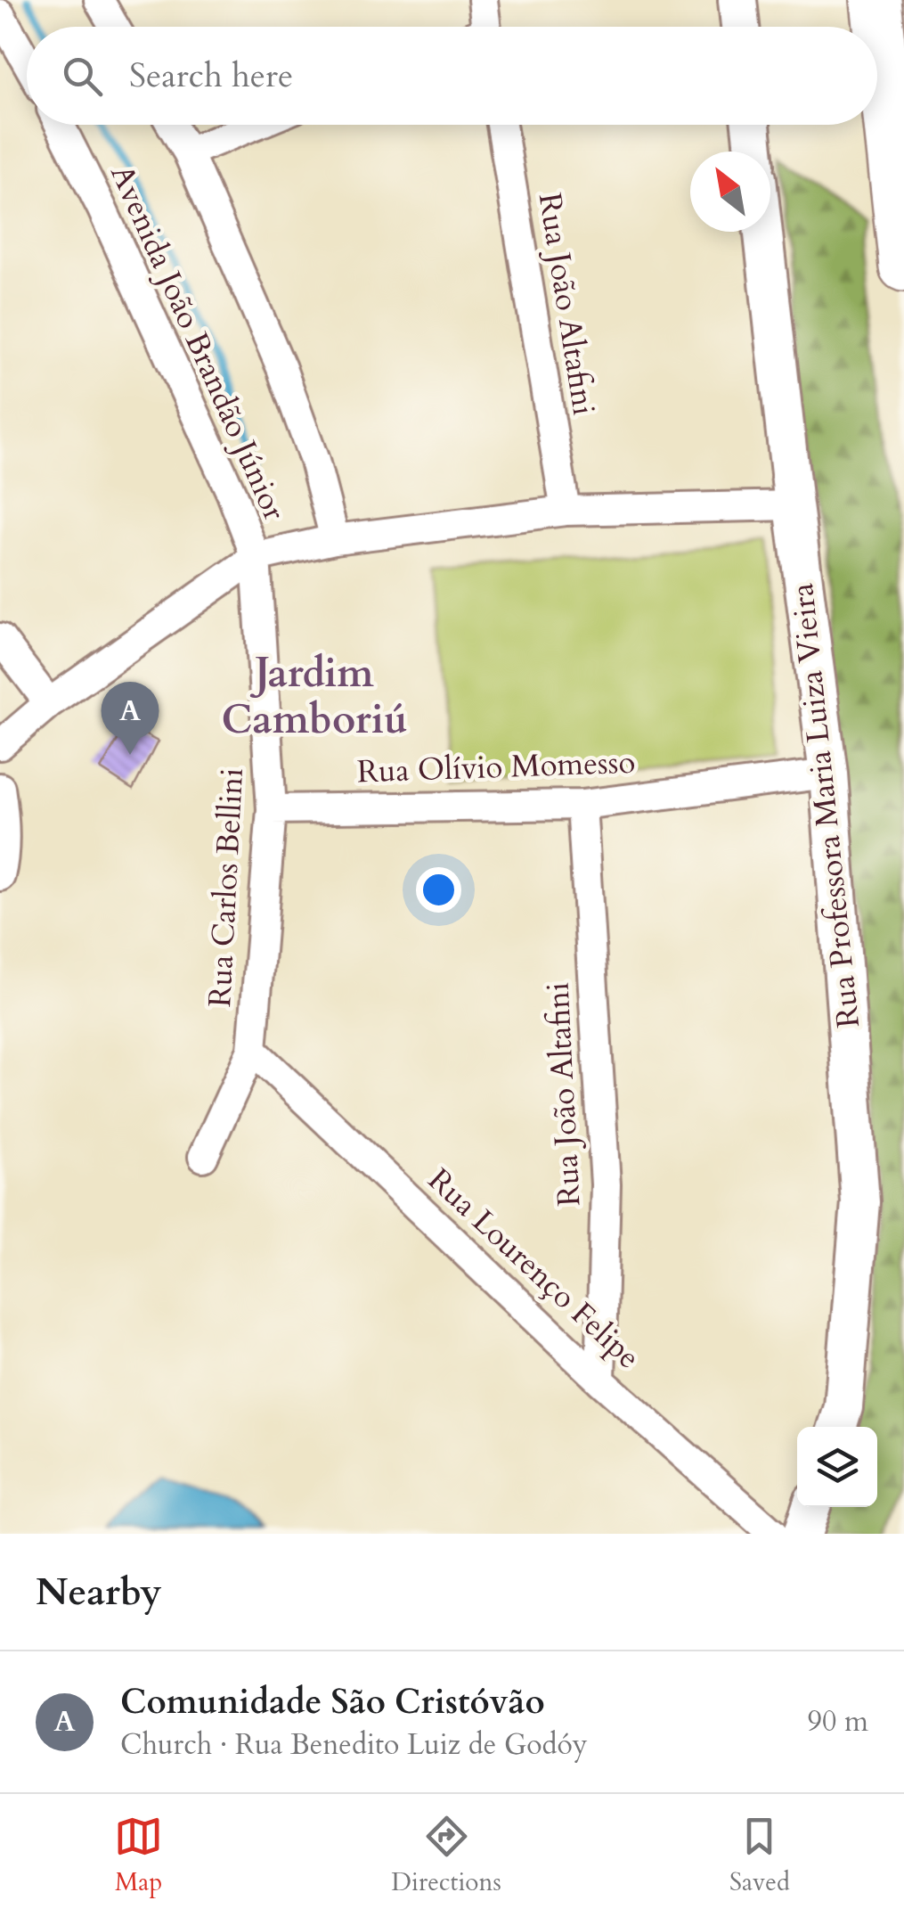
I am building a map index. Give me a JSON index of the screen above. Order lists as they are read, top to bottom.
{
  "streets": {
    "street": [
      "Rua João Altafini",
      "Avenida João Brandão Júnior",
      "Rua Olívio Momesso",
      "Rua Professora Maria Luiza Vieira",
      "Rua Carlos Bellini",
      "Rua Lourenço Felipe"
    ]
  },
  "crossings": [
    ["Rua João Altafini", "Rua Olívio Momesso"],
    ["Rua João Altafini", "Rua Lourenço Felipe"],
    ["Avenida João Brandão Júnior", "Rua Carlos Bellini"],
    ["Rua Olívio Momesso", "Rua Professora Maria Luiza Vieira"],
    ["Rua Olívio Momesso", "Rua Carlos Bellini"],
    ["Rua Carlos Bellini", "Rua Lourenço Felipe"]
  ],
  "districts": ["Jardim Camboriú"],
  "north": "top left",
  "page": {
    "search": "Search here",
    "pins": "A",
    "heading": "Nearby",
    "list": [
      {
        "mark": "A",
        "name": "Comunidade São Cristóvão",
        "note": "Church · Rua Benedito Luiz de Godóy",
        "value": "90 m"
      }
    ],
    "nav": ["Map", "Directions", "Saved"]
  }
}
